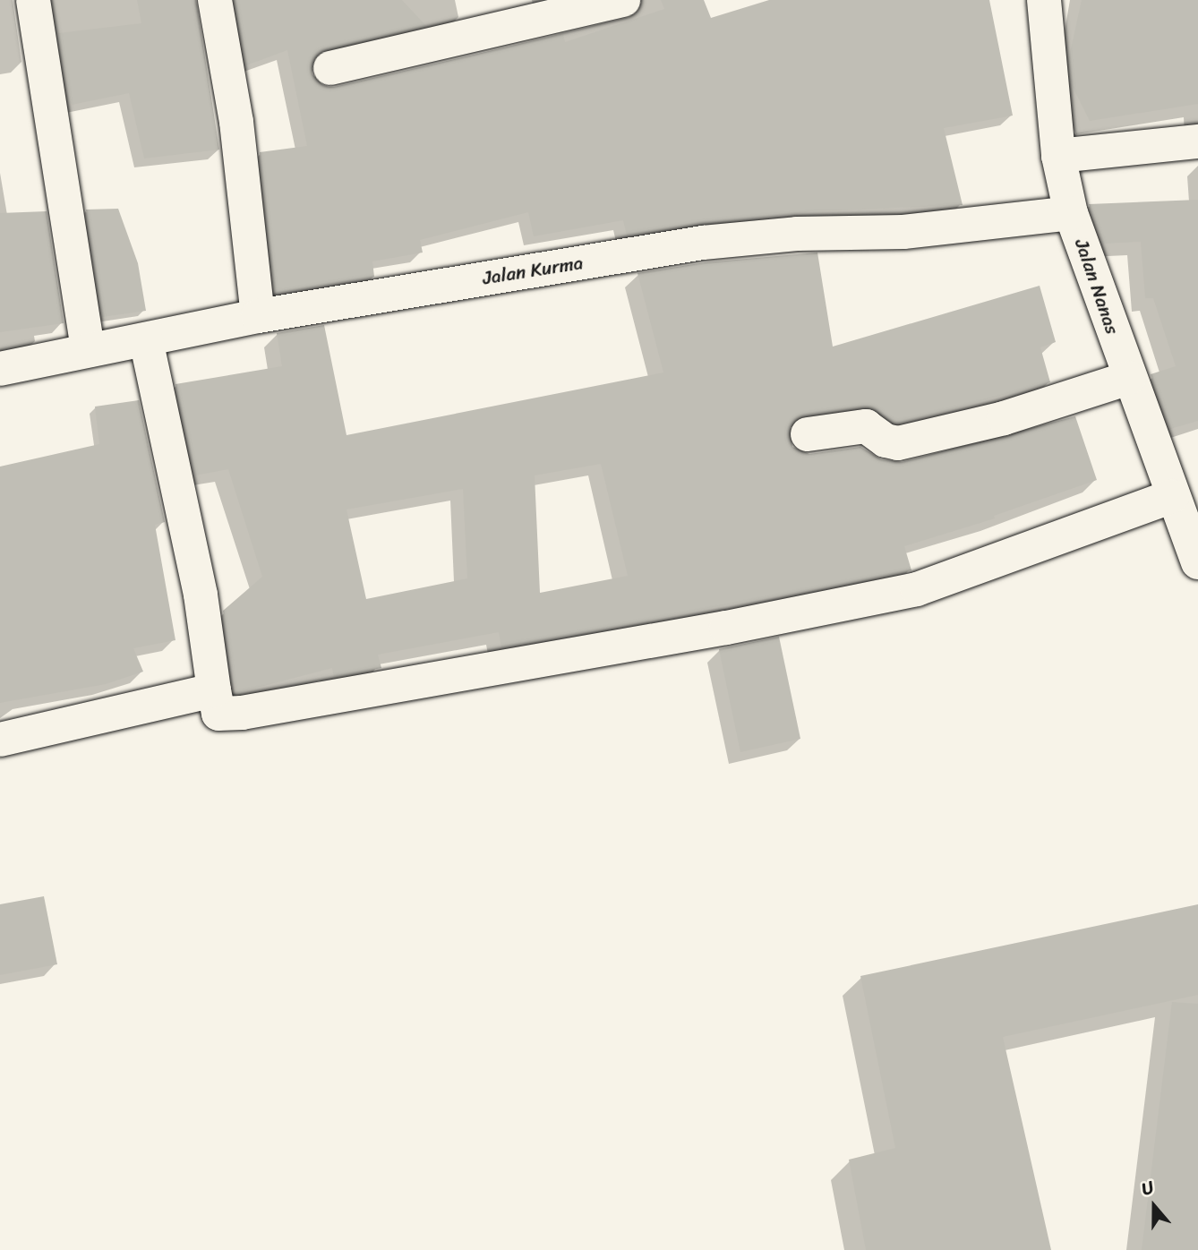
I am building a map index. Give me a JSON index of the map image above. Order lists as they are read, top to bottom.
{
  "streets": {
    "street": ["Jalan Kurma", "Jalan Nanas"]
  },
  "crossings": [
    ["Jalan Kurma", "Jalan Nanas"]
  ],
  "north": "top"
}
